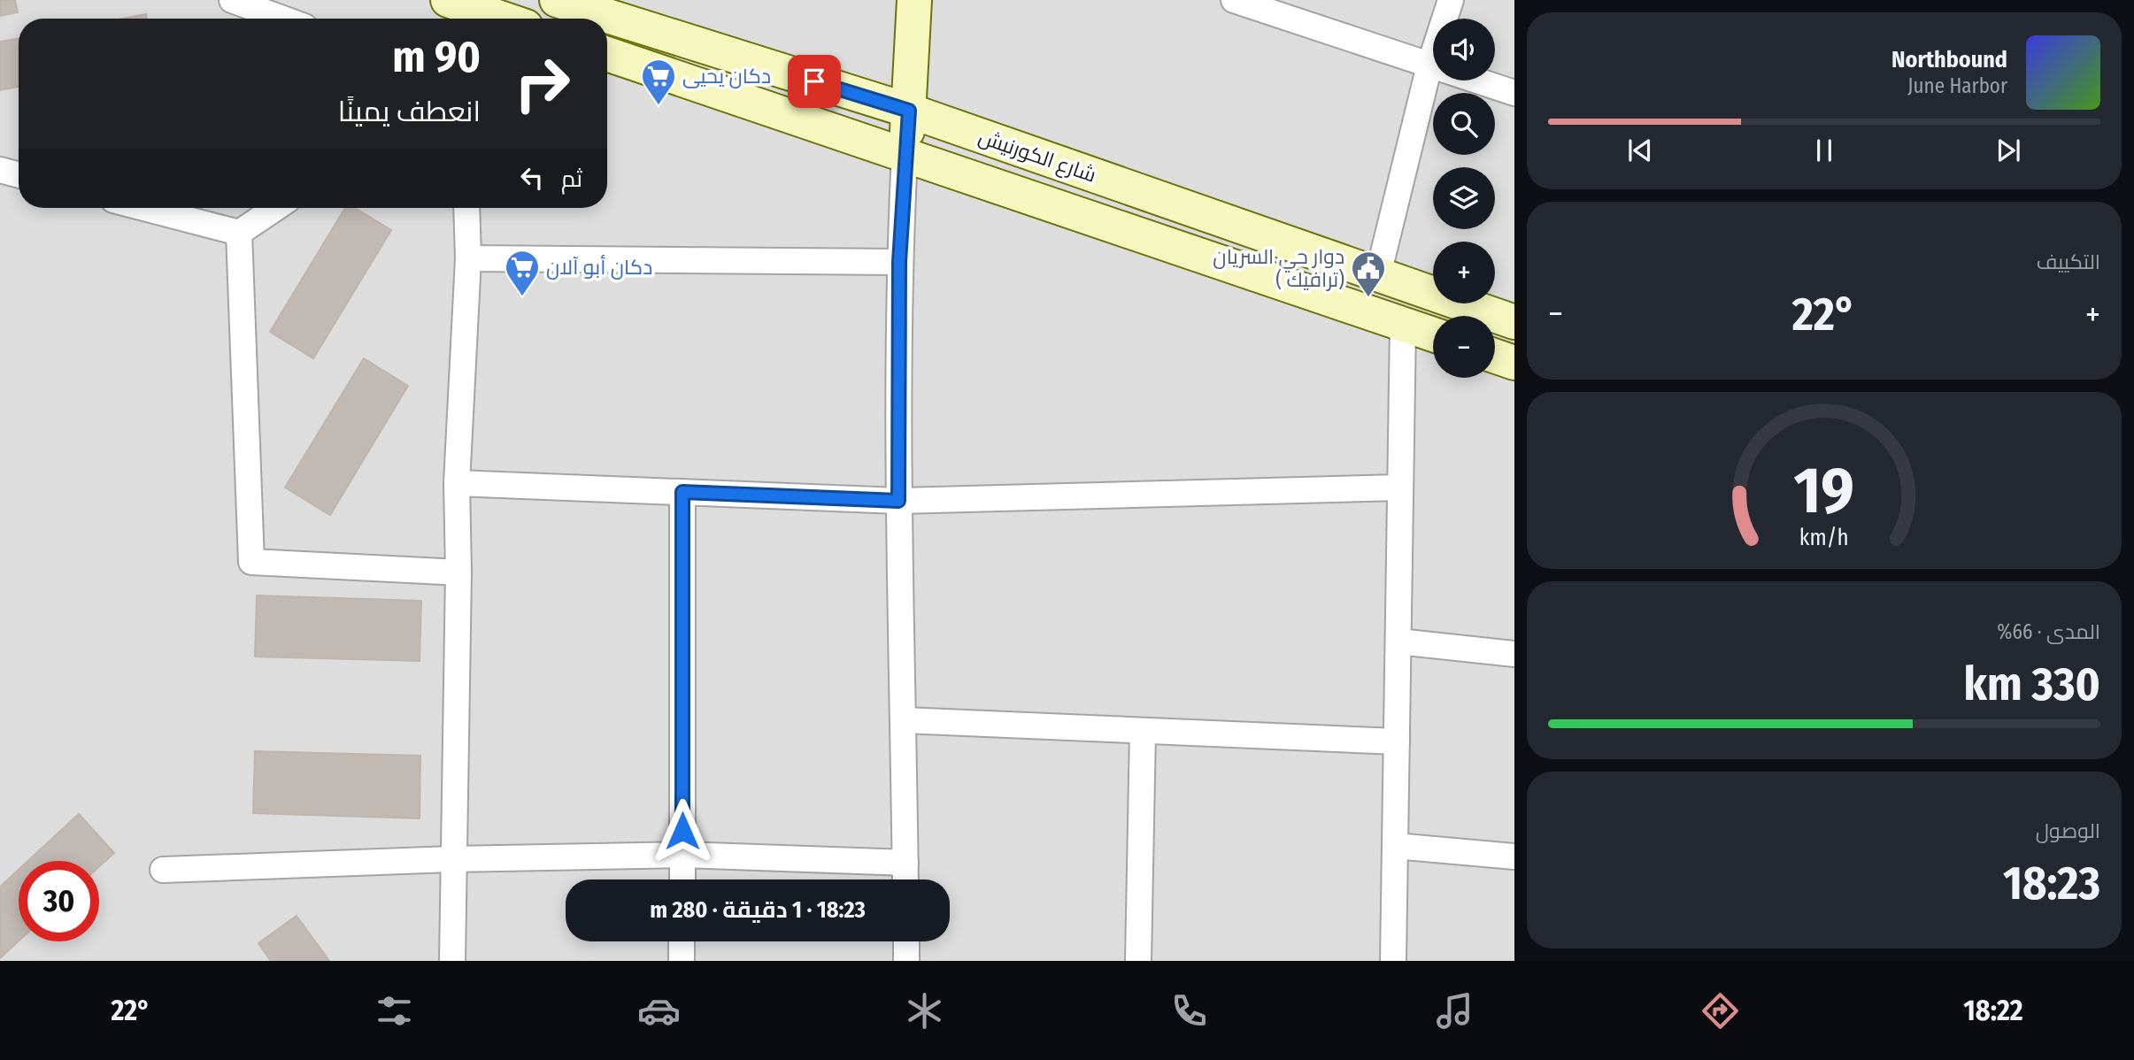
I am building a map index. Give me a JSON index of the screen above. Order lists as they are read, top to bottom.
{
  "streets": {
    "street": ["شارع الكورنيش"]
  },
  "places": {
    "supermarket": ["دكان يحيى", "دكان أبو آلان"],
    "public building": ["دوار حي السريان ( ترافيك)"]
  },
  "page": {
    "map_buttons": ["+", "−"],
    "turn": ["90 m", "انعطف يمينًا"],
    "song": ["Northbound", "June Harbor"],
    "then": "ثم",
    "tile": [
      "التكييف",
      ["المدى · 66%", "330 km"],
      ["الوصول", "18:23"]
    ],
    "heat": ["−", "22°", "+"],
    "limit": "30",
    "trip": "18:23 · 1 دقيقة · 280 m",
    "tabs": ["18:22", "22°"],
    "gauge": ["19", "km/h"]
  }
}
